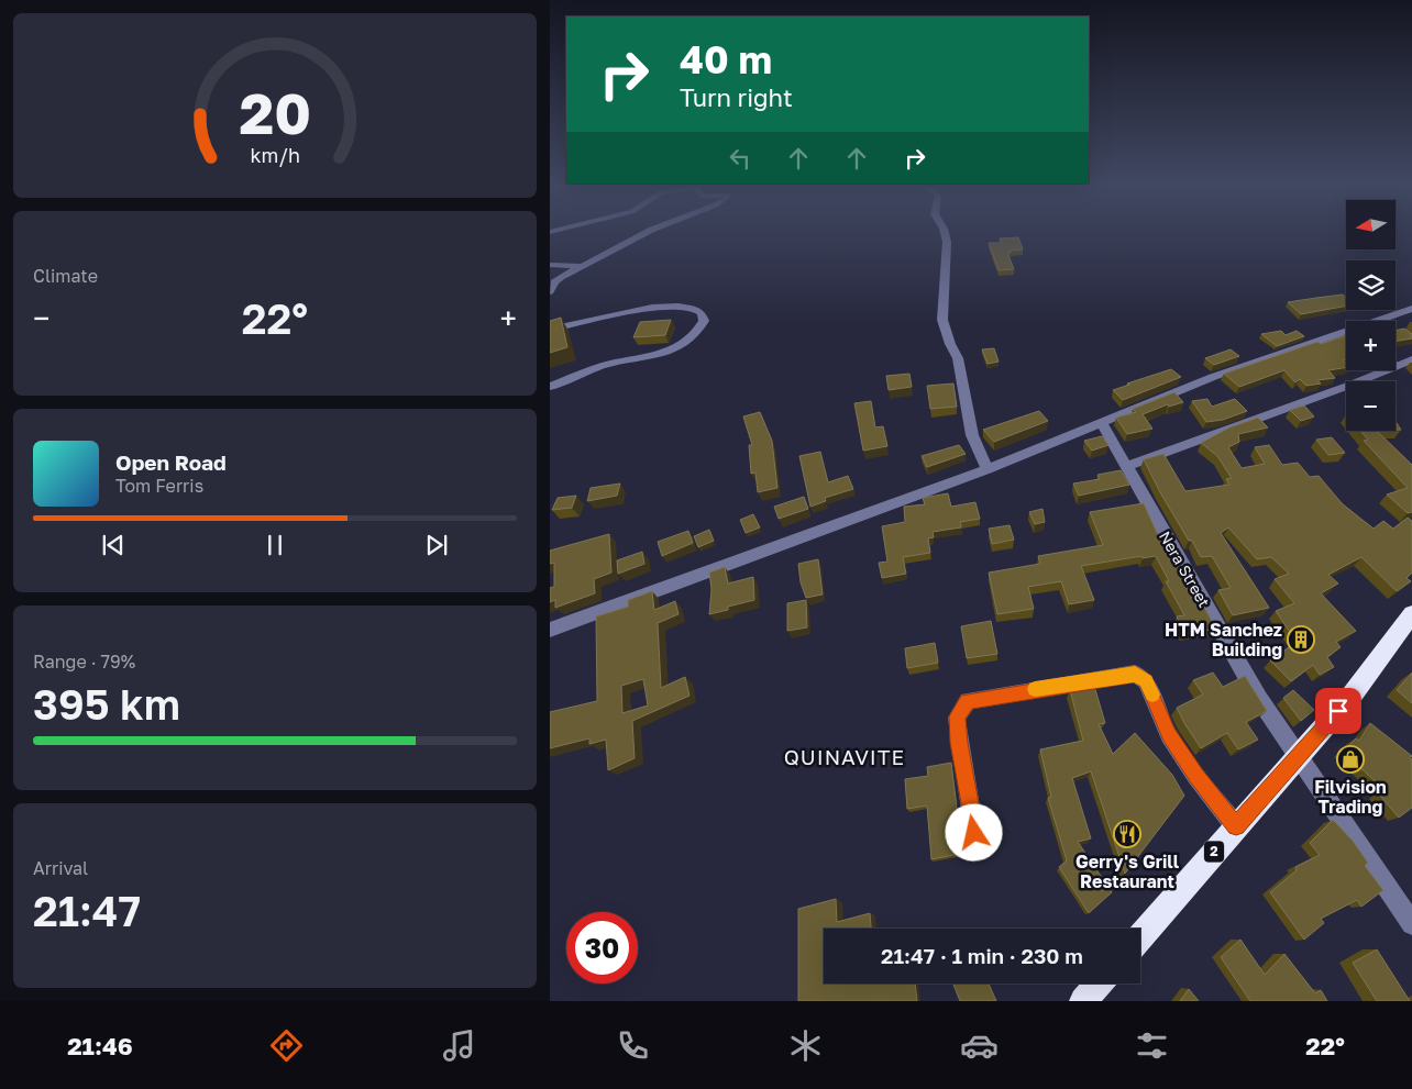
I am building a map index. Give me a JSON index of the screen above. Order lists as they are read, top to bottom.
{
  "streets": {
    "highway": ["2"],
    "street": ["Nera Street"]
  },
  "crossings": [
    ["Nera Street", "2"]
  ],
  "districts": ["QUINAVITE"],
  "places": {
    "building": ["HTM Sanchez Building"],
    "shop": ["Filvision Trading"],
    "restaurant": ["Gerry's Grill Restaurant"]
  },
  "north": "left",
  "page": {
    "turn": ["40 m", "Turn right"],
    "map_buttons": ["+", "−"],
    "tile": [
      "Climate",
      ["Range · 79%", "395 km"],
      ["Arrival", "21:47"]
    ],
    "heat": ["−", "22°", "+"],
    "song": ["Open Road", "Tom Ferris"],
    "limit": "30",
    "trip": "21:47 · 1 min · 230 m",
    "tabs": ["21:46", "22°"],
    "gauge": ["20", "km/h"]
  }
}
